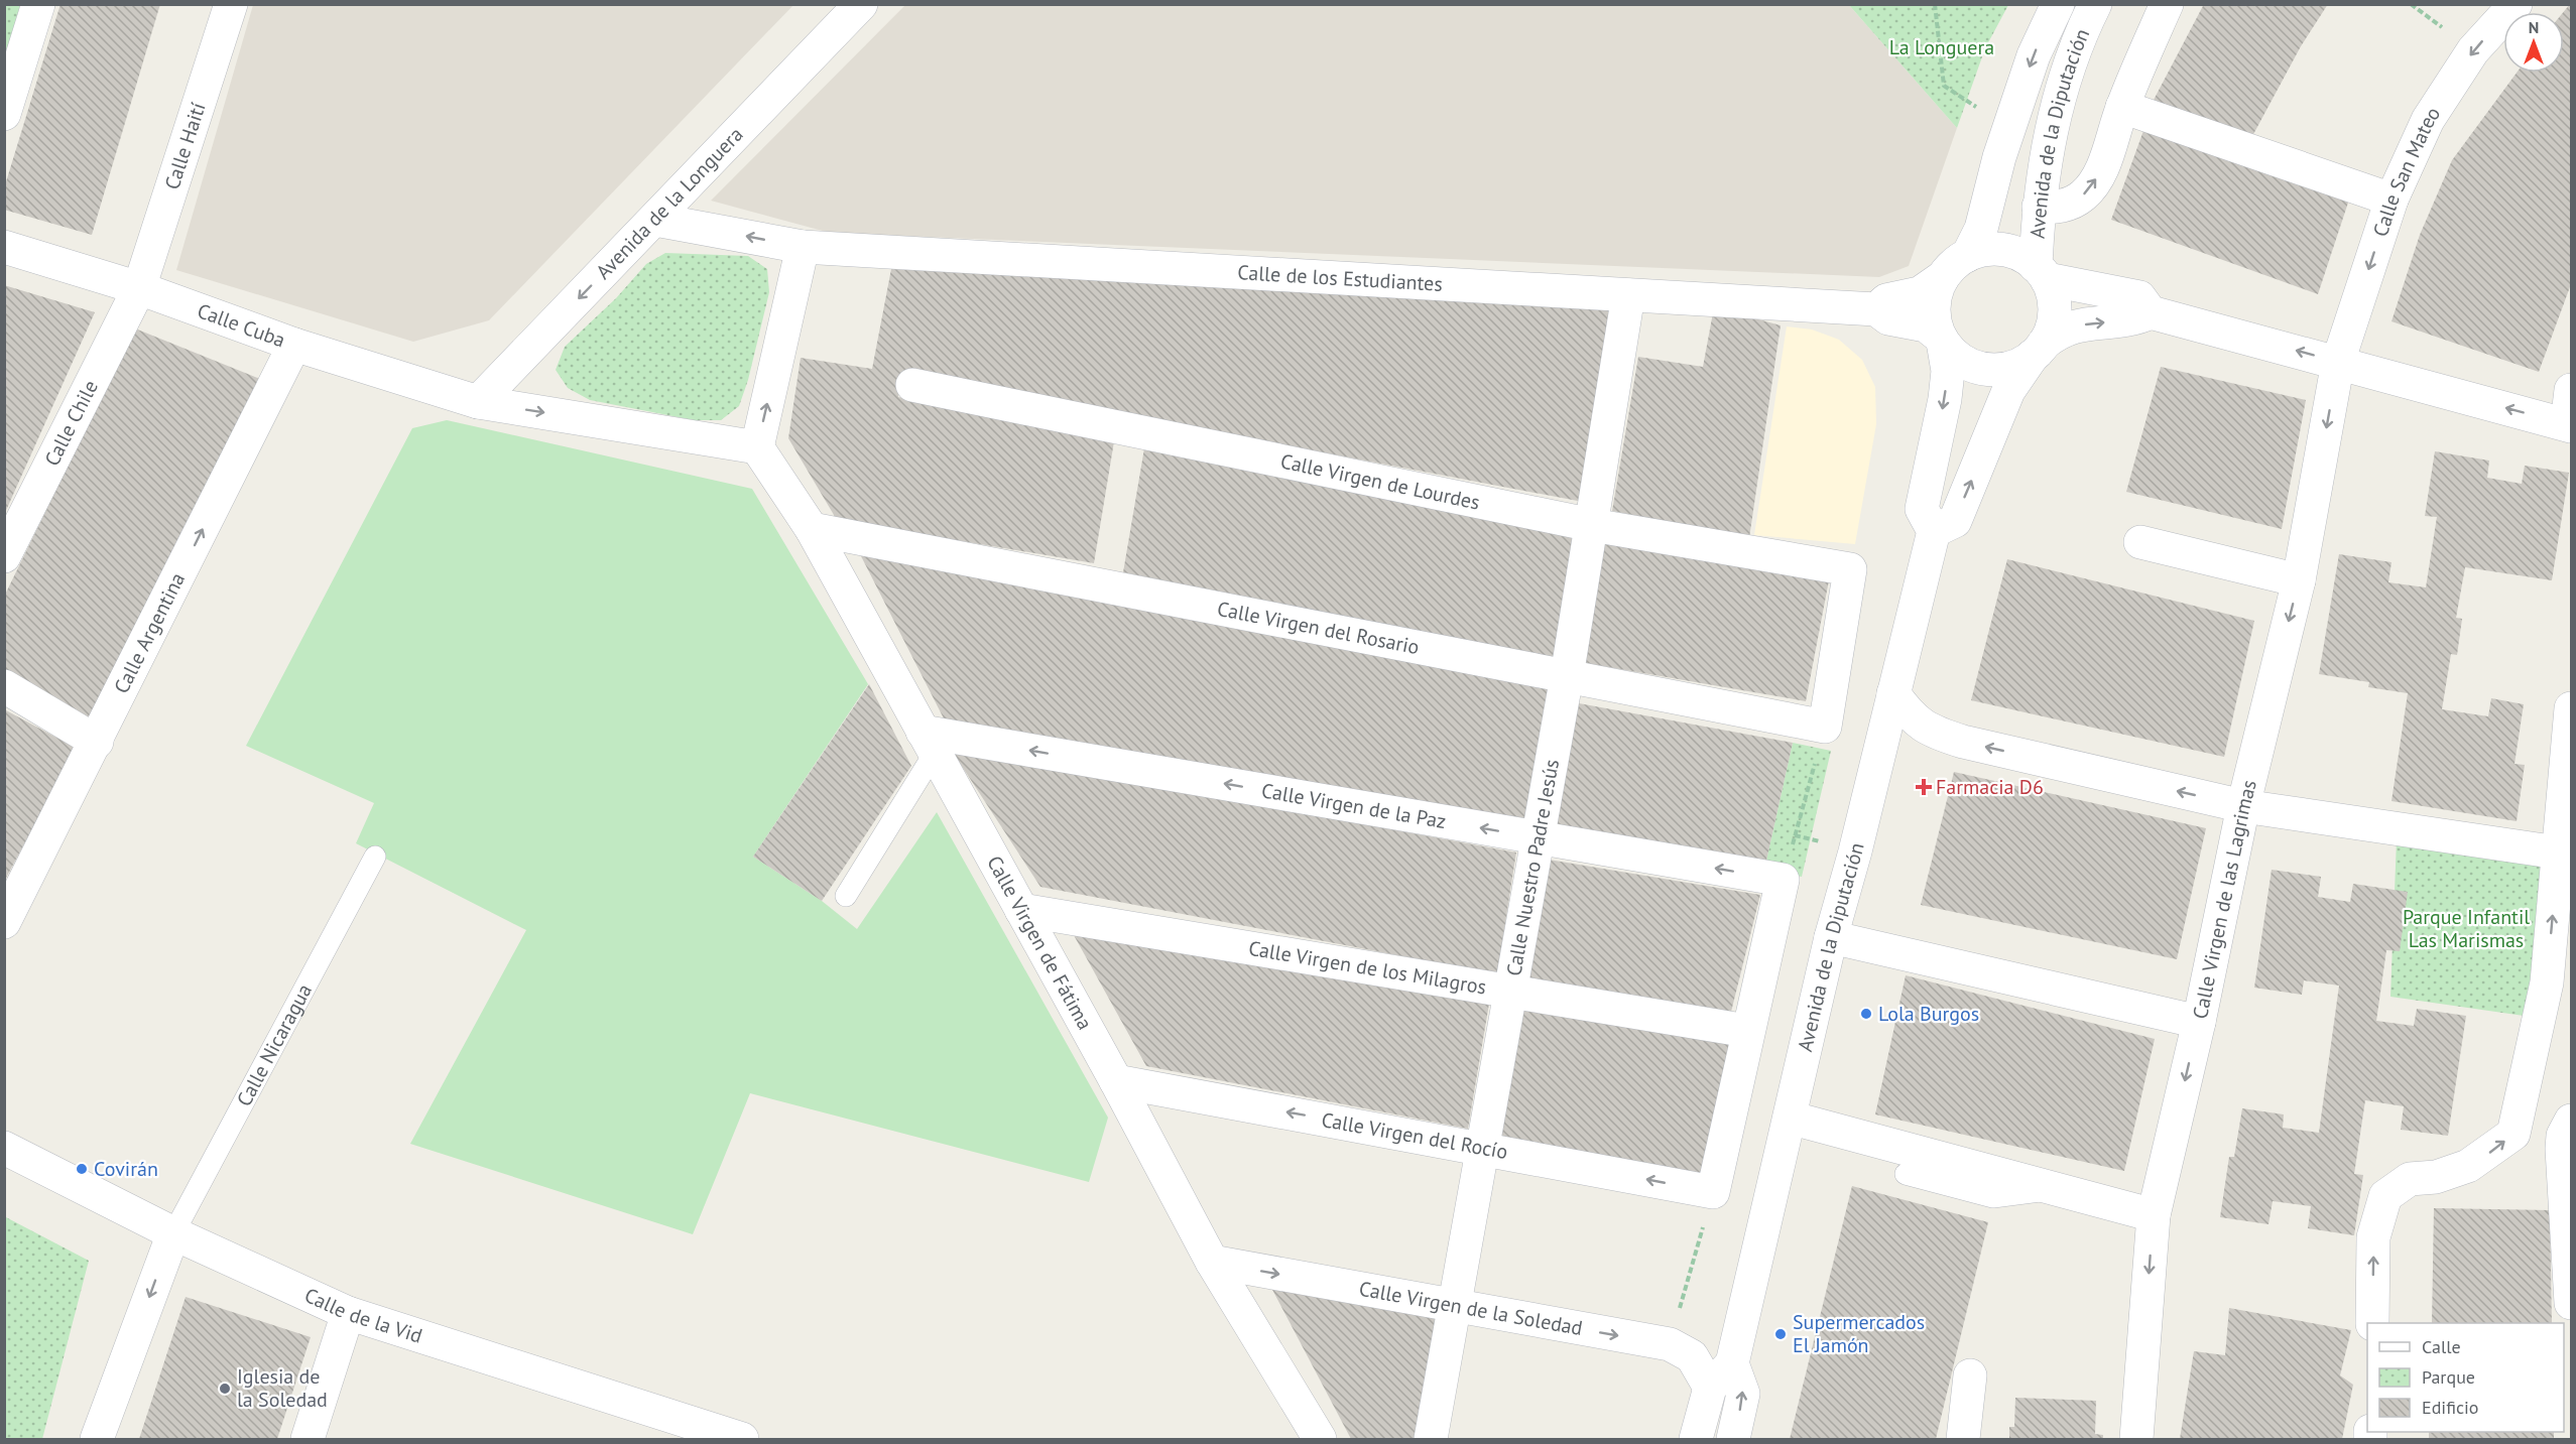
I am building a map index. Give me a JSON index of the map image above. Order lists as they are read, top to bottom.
{
  "streets": {
    "street": [
      "Avenida de la Diputación",
      "Calle Haití",
      "Calle San Mateo",
      "Avenida de la Longuera",
      "Calle de los Estudiantes",
      "Calle Cuba",
      "Calle Chile",
      "Calle Virgen de Lourdes",
      "Calle Virgen del Rosario",
      "Calle Argentina",
      "Calle Virgen de la Paz",
      "Calle Nuestro Padre Jesús",
      "Calle Virgen de las Lagrimas",
      "Calle Virgen de Fátima",
      "Calle Virgen de los Milagros",
      "Calle Virgen del Rocío",
      "Calle Virgen de la Soledad",
      "Calle de la Vid"
    ],
    "lane": ["Calle Nicaragua"]
  },
  "crossings": [
    ["Avenida de la Diputación", "Calle de los Estudiantes"],
    ["Avenida de la Diputación", "Calle Virgen de la Soledad"],
    ["Calle Haití", "Calle Cuba"],
    ["Calle Haití", "Calle Chile"],
    ["Calle San Mateo", "Calle Virgen de las Lagrimas"],
    ["Avenida de la Longuera", "Calle de los Estudiantes"],
    ["Avenida de la Longuera", "Calle Cuba"],
    ["Calle de los Estudiantes", "Calle Nuestro Padre Jesús"],
    ["Calle Cuba", "Calle Chile"],
    ["Calle Cuba", "Calle Argentina"],
    ["Calle Cuba", "Calle Virgen de Fátima"],
    ["Calle Virgen de Lourdes", "Calle Virgen del Rosario"],
    ["Calle Virgen de Lourdes", "Calle Nuestro Padre Jesús"],
    ["Calle Virgen del Rosario", "Calle Nuestro Padre Jesús"],
    ["Calle Virgen del Rosario", "Calle Virgen de Fátima"],
    ["Calle Virgen de la Paz", "Calle Nuestro Padre Jesús"],
    ["Calle Virgen de la Paz", "Calle Virgen de Fátima"],
    ["Calle Nuestro Padre Jesús", "Calle Virgen de los Milagros"],
    ["Calle Nuestro Padre Jesús", "Calle Virgen del Rocío"],
    ["Calle Nuestro Padre Jesús", "Calle Virgen de la Soledad"],
    ["Calle Virgen de Fátima", "Calle Virgen de los Milagros"],
    ["Calle Virgen de Fátima", "Calle Virgen del Rocío"],
    ["Calle Virgen de Fátima", "Calle Virgen de la Soledad"],
    ["Calle Nicaragua", "Calle de la Vid"]
  ],
  "one_way": [
    "Calle San Mateo",
    "Avenida de la Longuera",
    "Calle Cuba",
    "Calle Argentina",
    "Calle Virgen de la Paz",
    "Calle Virgen de las Lagrimas",
    "Calle Virgen del Rocío",
    "Calle Virgen de la Soledad"
  ],
  "parks": ["La Longuera", "Parque Infantil Las Marismas"],
  "places": {
    "health": ["Farmacia D6"],
    "other": [
      "Lola Burgos",
      "Covirán",
      "Supermercados El Jamón",
      "Iglesia de la Soledad"
    ]
  },
  "legend": ["Calle", "Parque", "Edificio"],
  "north": "top"
}
